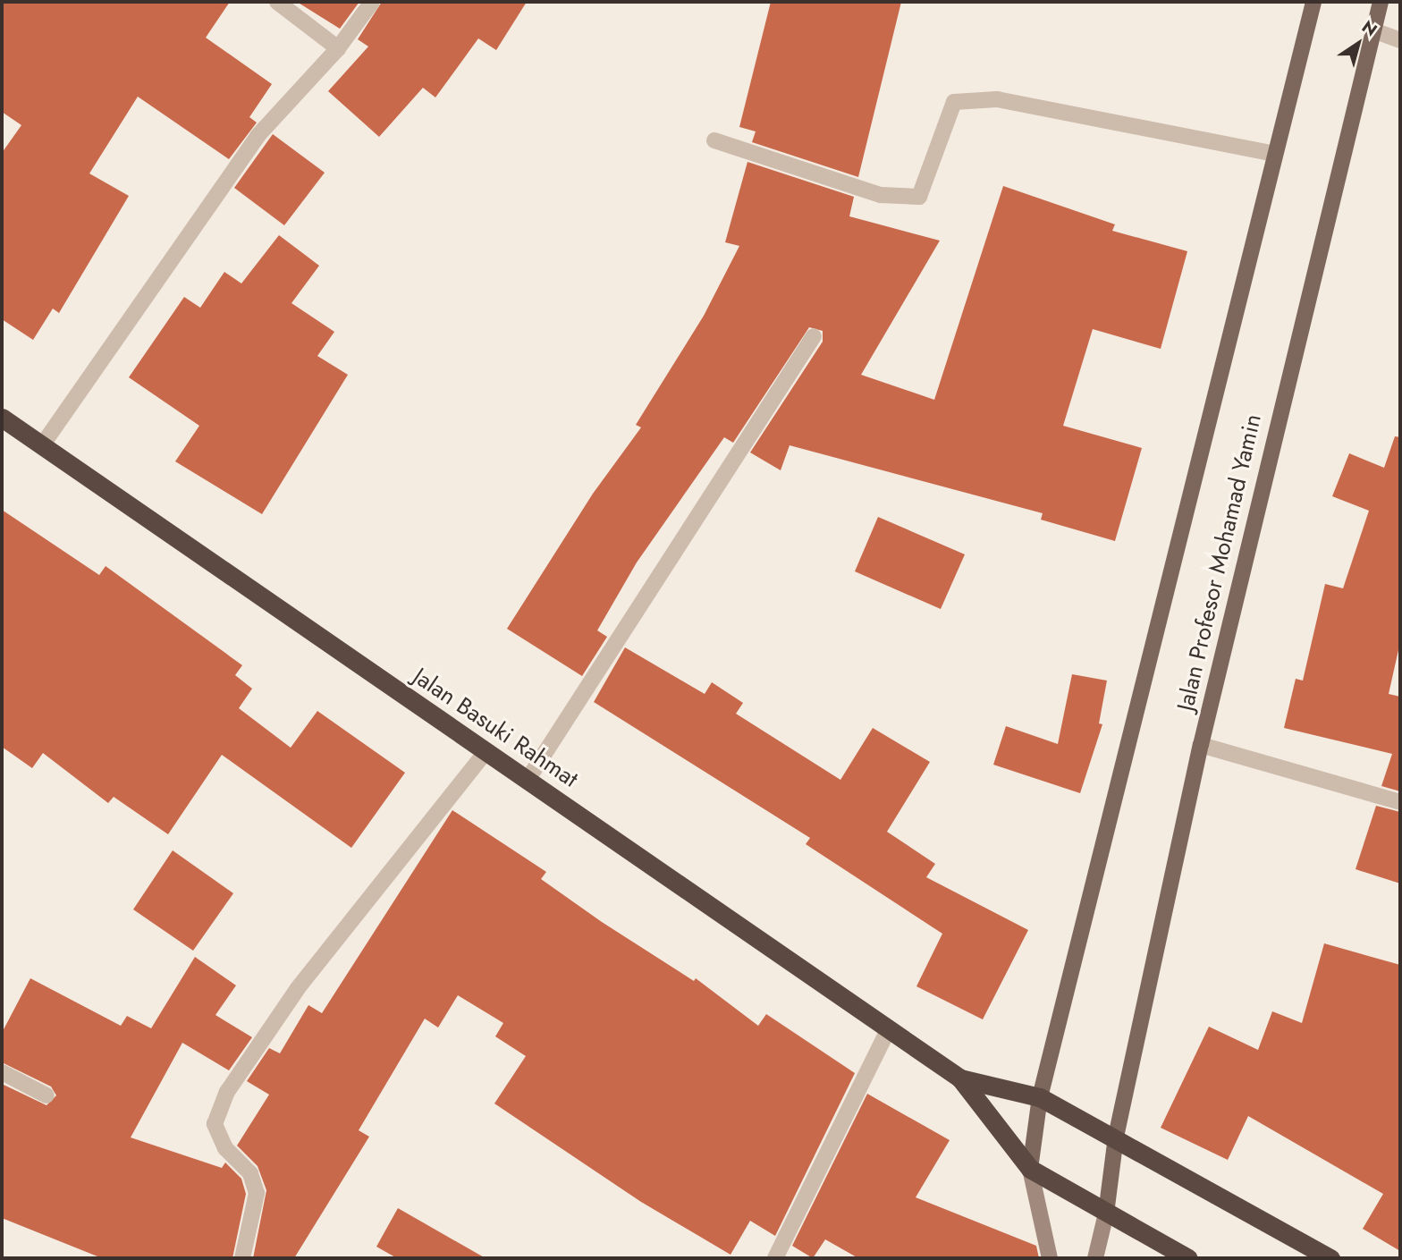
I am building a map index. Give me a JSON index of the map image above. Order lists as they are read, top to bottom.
{
  "streets": {
    "highway": ["Jalan Basuki Rahmat"],
    "main road": ["Jalan Profesor Mohamad Yamin"]
  },
  "north": "top right"
}
